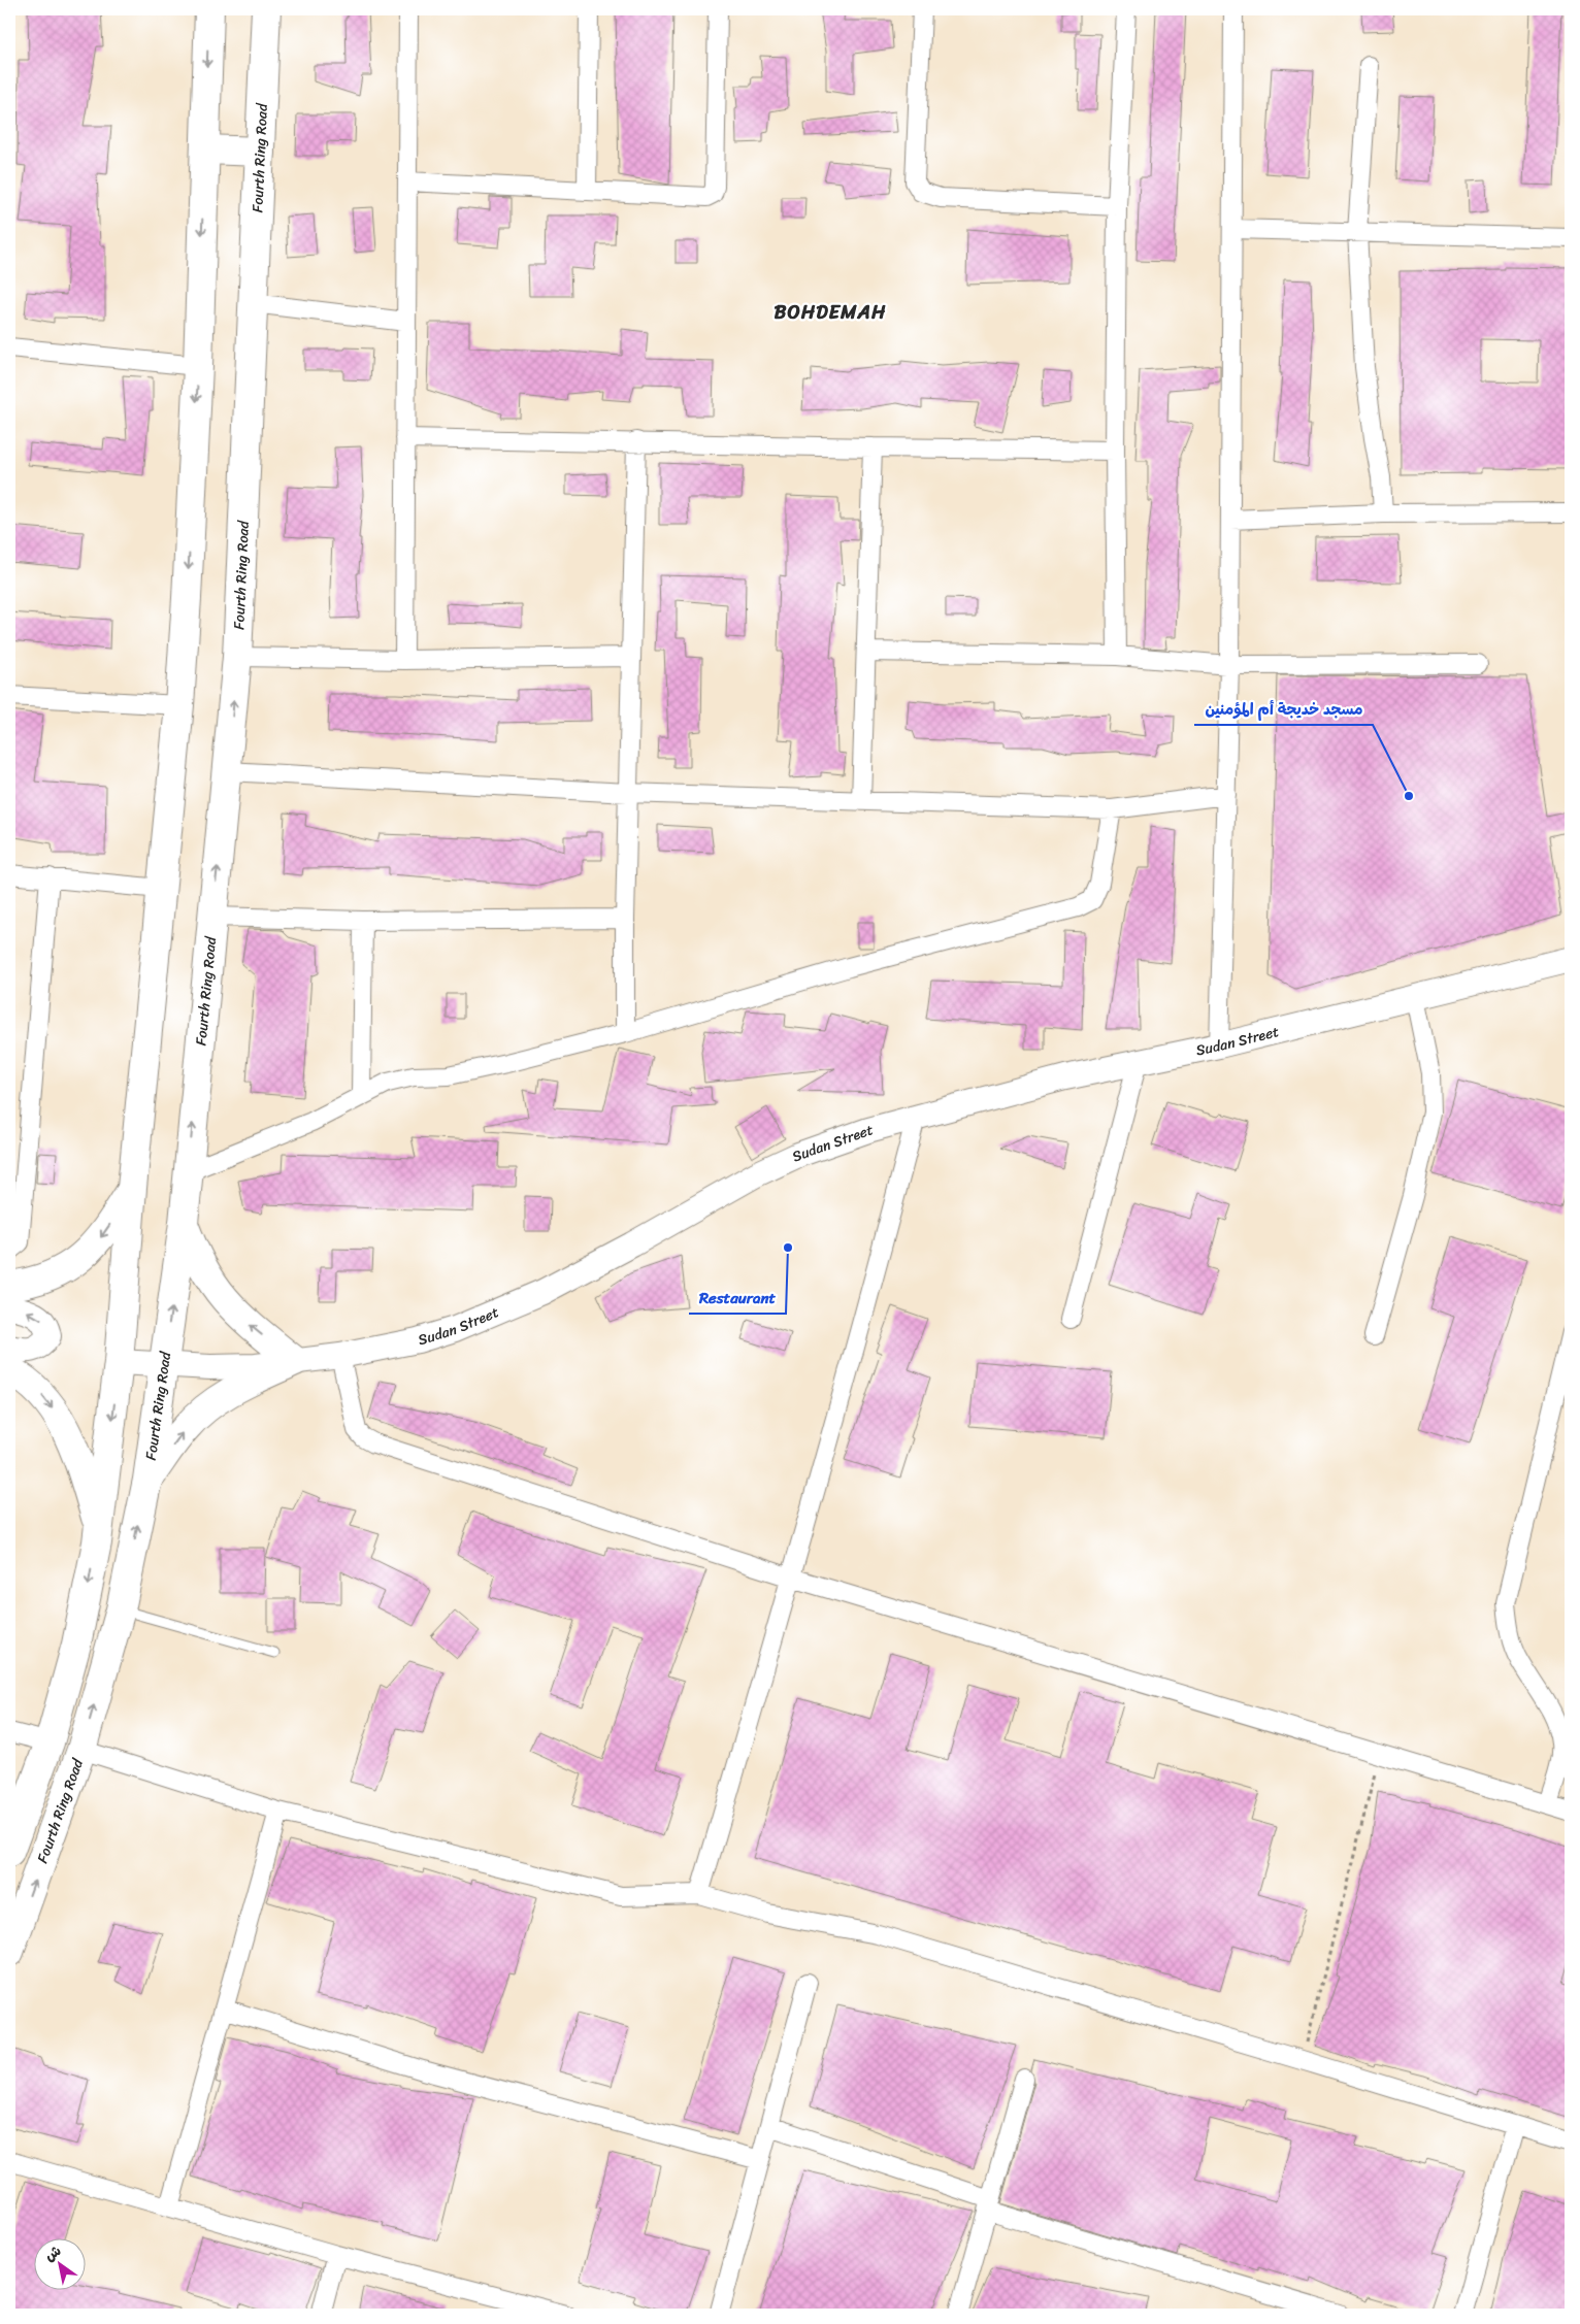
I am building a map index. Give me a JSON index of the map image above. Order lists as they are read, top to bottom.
{
  "streets": {
    "main road": ["Fourth Ring Road", "Sudan Street"]
  },
  "crossings": [
    ["Fourth Ring Road", "Sudan Street"]
  ],
  "districts": ["BOHDEMAH"],
  "places": ["مسجد خديجة أم المؤمنين", "Restaurant"],
  "north": "top left"
}
